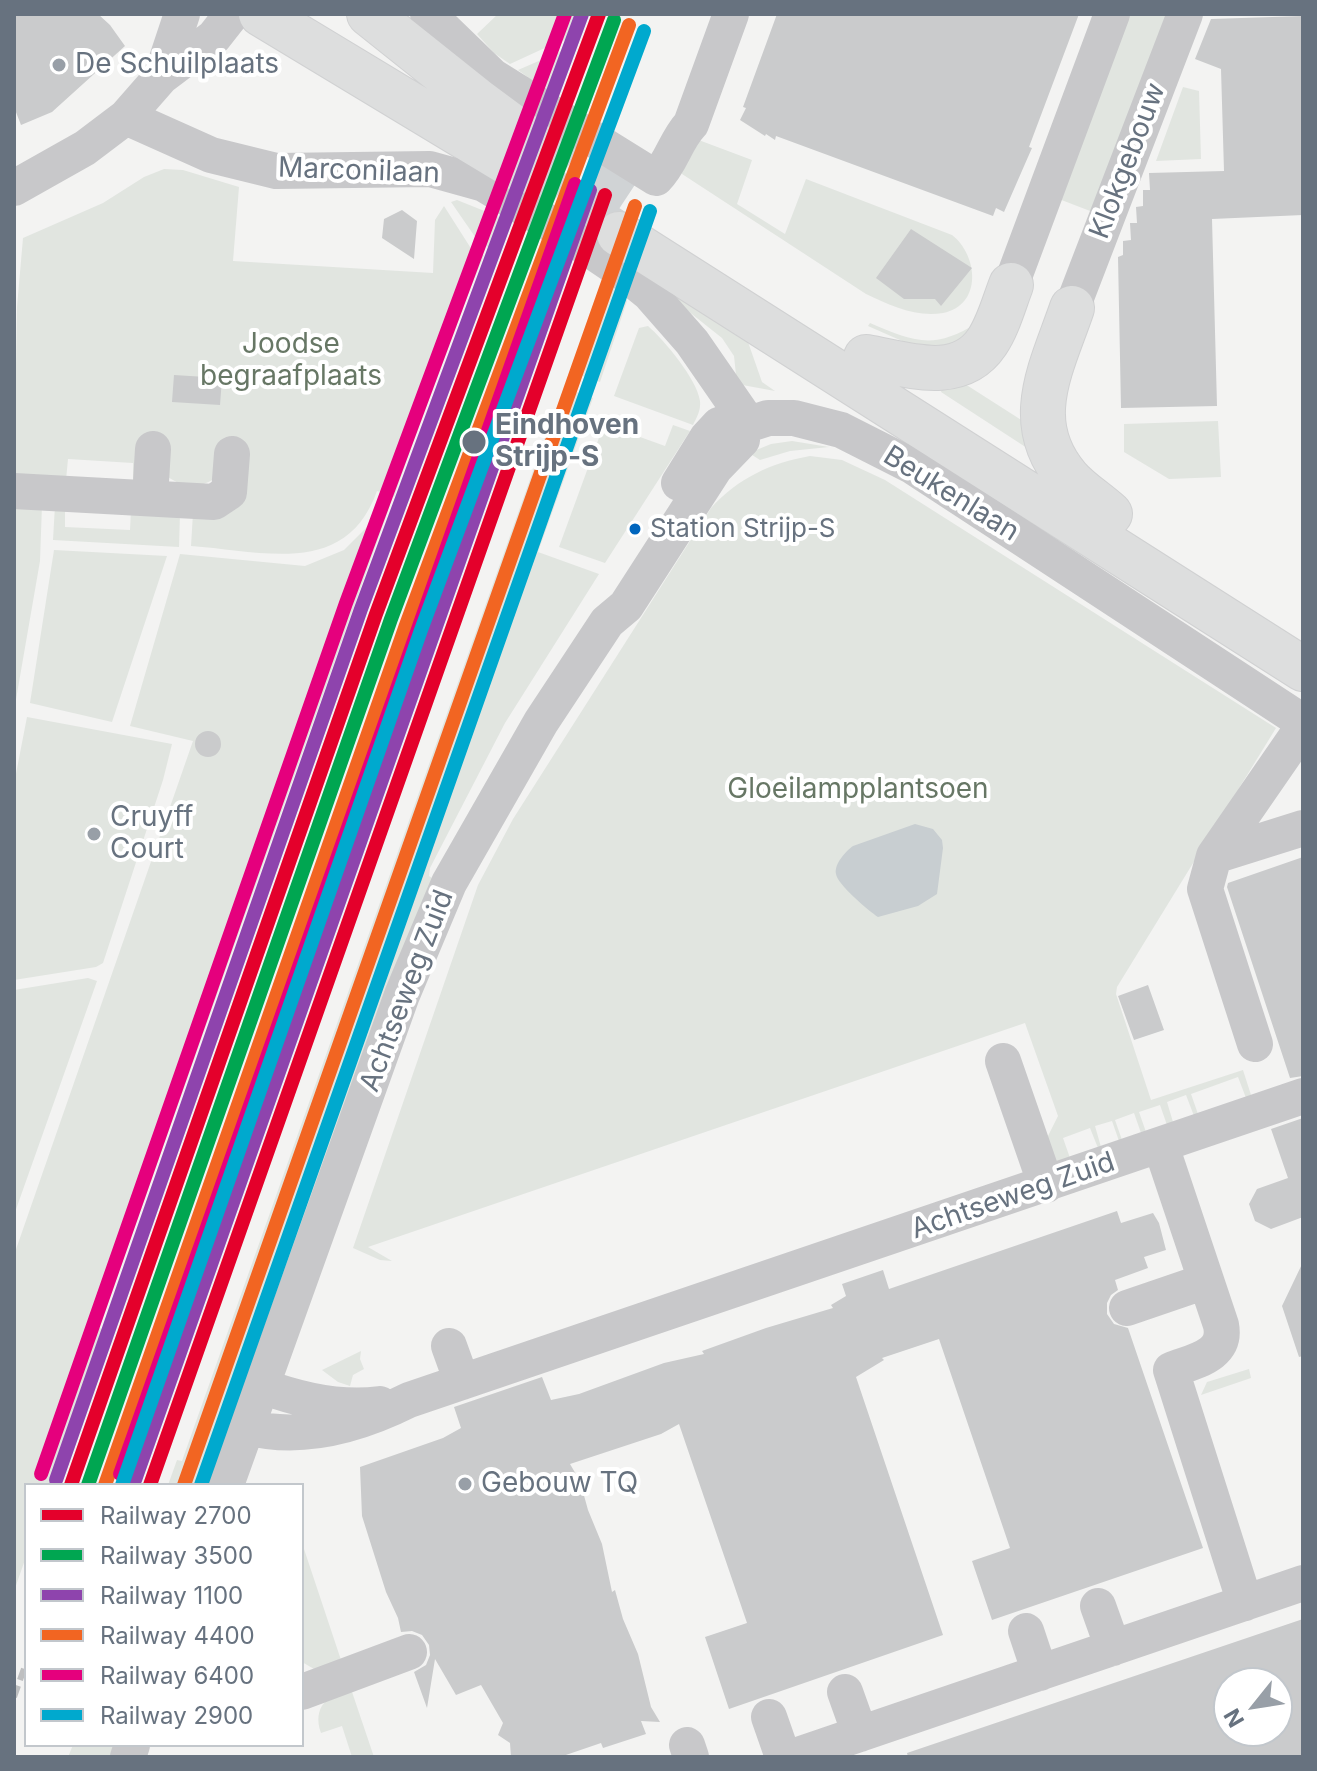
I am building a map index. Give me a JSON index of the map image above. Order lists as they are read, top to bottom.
{
  "streets": {
    "main road": ["Marconilaan", "Beukenlaan"],
    "street": ["Klokgebouw", "Achtseweg Zuid"]
  },
  "crossings": [
    ["Marconilaan", "Beukenlaan"],
    ["Beukenlaan", "Achtseweg Zuid"]
  ],
  "parks": ["Joodse begraafplaats", "Gloeilampplantsoen"],
  "places": [
    "De Schuilplaats",
    "Eindhoven Strijp-S",
    "Station Strijp-S",
    "Cruyff Court",
    "Gebouw TQ"
  ],
  "lines": [
    "rail line 2700",
    "rail line 1100",
    "rail line 6400",
    "rail line 3500",
    "rail line 4400",
    "rail line 2900"
  ],
  "legend": [
    "Railway 2700",
    "Railway 3500",
    "Railway 1100",
    "Railway 4400",
    "Railway 6400",
    "Railway 2900"
  ],
  "north": "bottom left"
}
